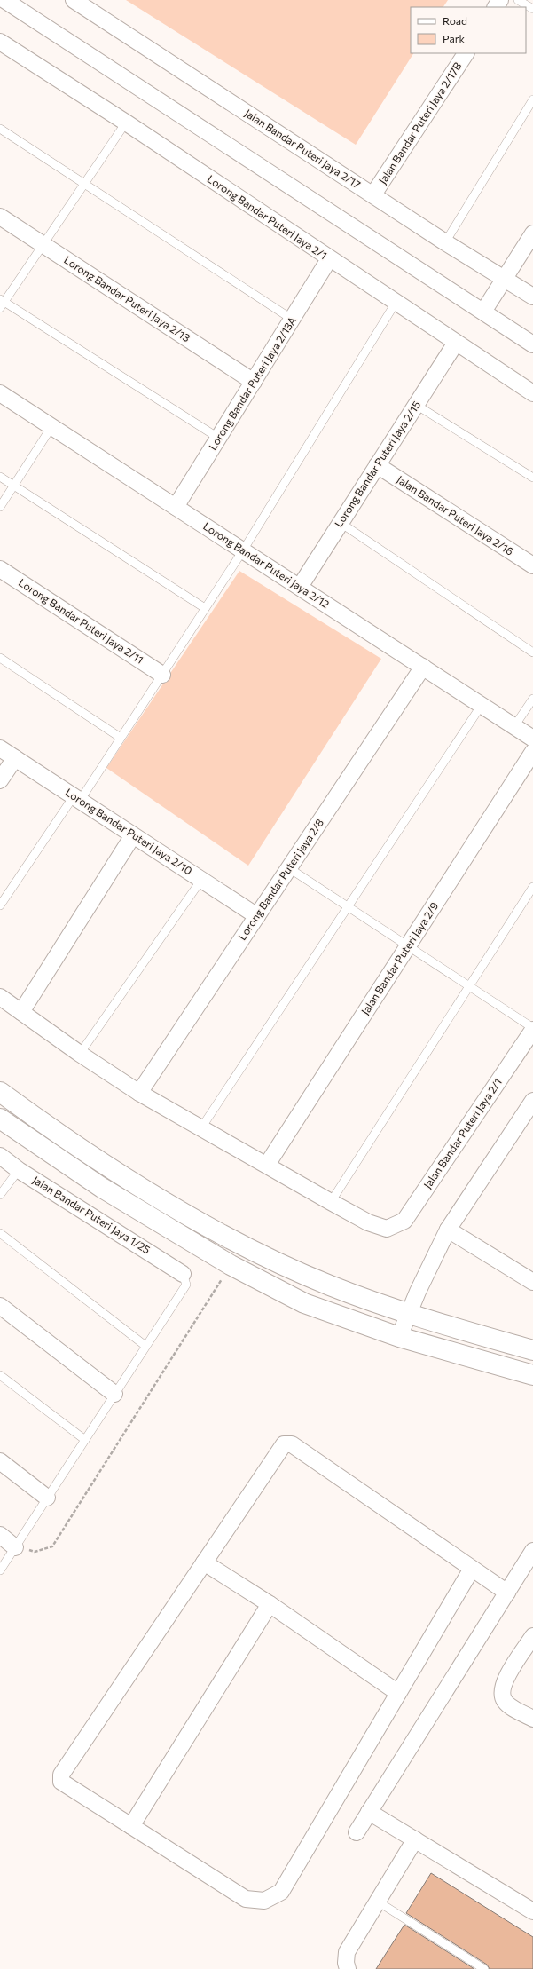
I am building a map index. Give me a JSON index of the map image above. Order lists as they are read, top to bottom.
{
  "streets": {
    "street": [
      "Jalan Bandar Puteri Jaya 2/17B",
      "Jalan Bandar Puteri Jaya 2/17",
      "Lorong Bandar Puteri Jaya 2/1",
      "Lorong Bandar Puteri Jaya 2/13",
      "Lorong Bandar Puteri Jaya 2/13A",
      "Lorong Bandar Puteri Jaya 2/15",
      "Jalan Bandar Puteri Jaya 2/16",
      "Lorong Bandar Puteri Jaya 2/12",
      "Lorong Bandar Puteri Jaya 2/11",
      "Lorong Bandar Puteri Jaya 2/10",
      "Lorong Bandar Puteri Jaya 2/8",
      "Jalan Bandar Puteri Jaya 2/9",
      "Jalan Bandar Puteri Jaya 2/1",
      "Jalan Bandar Puteri Jaya 1/25"
    ]
  },
  "crossings": [
    ["Jalan Bandar Puteri Jaya 2/17B", "Jalan Bandar Puteri Jaya 2/17"],
    ["Lorong Bandar Puteri Jaya 2/1", "Lorong Bandar Puteri Jaya 2/13A"],
    ["Lorong Bandar Puteri Jaya 2/1", "Lorong Bandar Puteri Jaya 2/15"],
    ["Lorong Bandar Puteri Jaya 2/13", "Lorong Bandar Puteri Jaya 2/13A"],
    ["Lorong Bandar Puteri Jaya 2/13A", "Lorong Bandar Puteri Jaya 2/12"],
    ["Lorong Bandar Puteri Jaya 2/15", "Jalan Bandar Puteri Jaya 2/16"],
    ["Lorong Bandar Puteri Jaya 2/15", "Lorong Bandar Puteri Jaya 2/12"],
    ["Lorong Bandar Puteri Jaya 2/12", "Lorong Bandar Puteri Jaya 2/8"],
    ["Lorong Bandar Puteri Jaya 2/10", "Lorong Bandar Puteri Jaya 2/8"]
  ],
  "legend": ["Road", "Park"]
}
